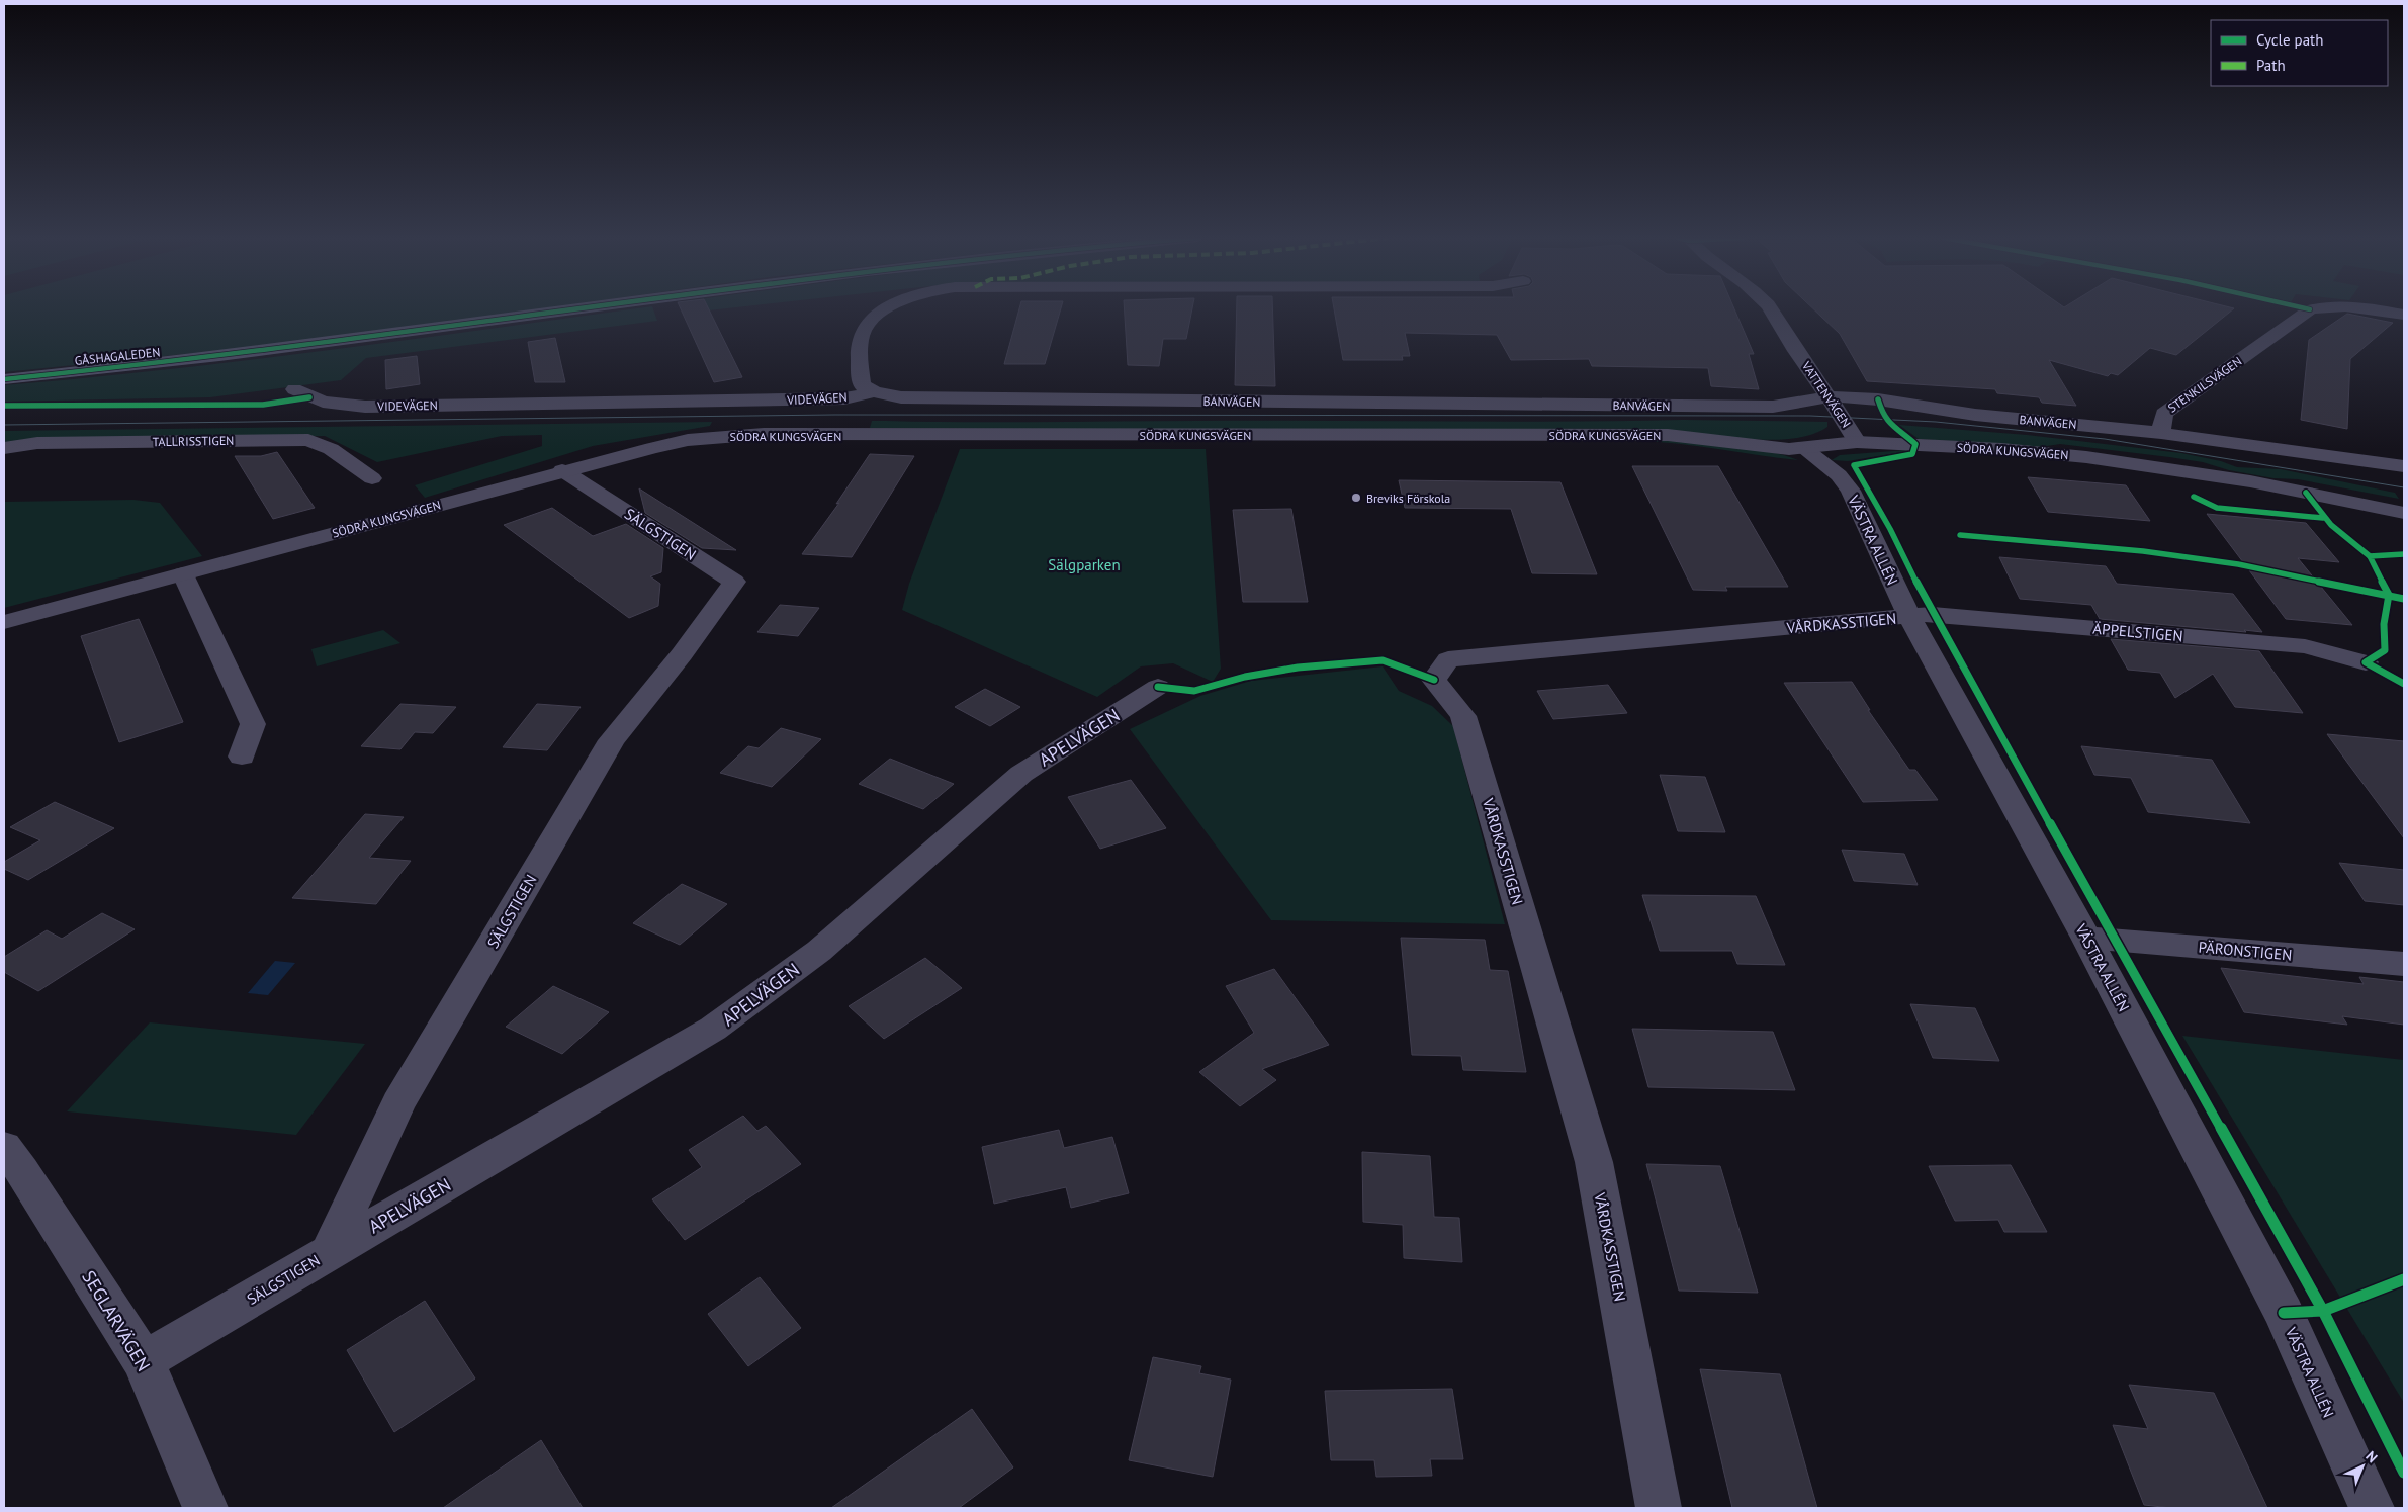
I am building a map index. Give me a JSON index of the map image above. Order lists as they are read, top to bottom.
{
  "streets": {
    "main road": ["GÅSHAGALEDEN"],
    "street": [
      "STENKILSVÄGEN",
      "VATTENVÄGEN",
      "VIDEVÄGEN",
      "BANVÄGEN",
      "SÖDRA KUNGSVÄGEN",
      "TALLRISSTIGEN",
      "SÄLGSTIGEN",
      "VÄSTRA ALLÉN",
      "VÅRDKASSTIGEN",
      "ÄPPELSTIGEN",
      "APELVÄGEN",
      "PÄRONSTIGEN",
      "SEGLARVÄGEN"
    ]
  },
  "crossings": [
    ["STENKILSVÄGEN", "BANVÄGEN"],
    ["VATTENVÄGEN", "BANVÄGEN"],
    ["VATTENVÄGEN", "SÖDRA KUNGSVÄGEN"],
    ["VIDEVÄGEN", "BANVÄGEN"],
    ["SÖDRA KUNGSVÄGEN", "SÄLGSTIGEN"],
    ["SÖDRA KUNGSVÄGEN", "VÄSTRA ALLÉN"],
    ["SÄLGSTIGEN", "APELVÄGEN"],
    ["SÄLGSTIGEN", "SEGLARVÄGEN"],
    ["VÄSTRA ALLÉN", "VÅRDKASSTIGEN"],
    ["VÄSTRA ALLÉN", "ÄPPELSTIGEN"],
    ["VÄSTRA ALLÉN", "PÄRONSTIGEN"],
    ["VÅRDKASSTIGEN", "ÄPPELSTIGEN"]
  ],
  "parks": ["Sälgparken"],
  "places": ["Breviks Förskola"],
  "legend": ["Cycle path", "Path"],
  "north": "top right"
}
